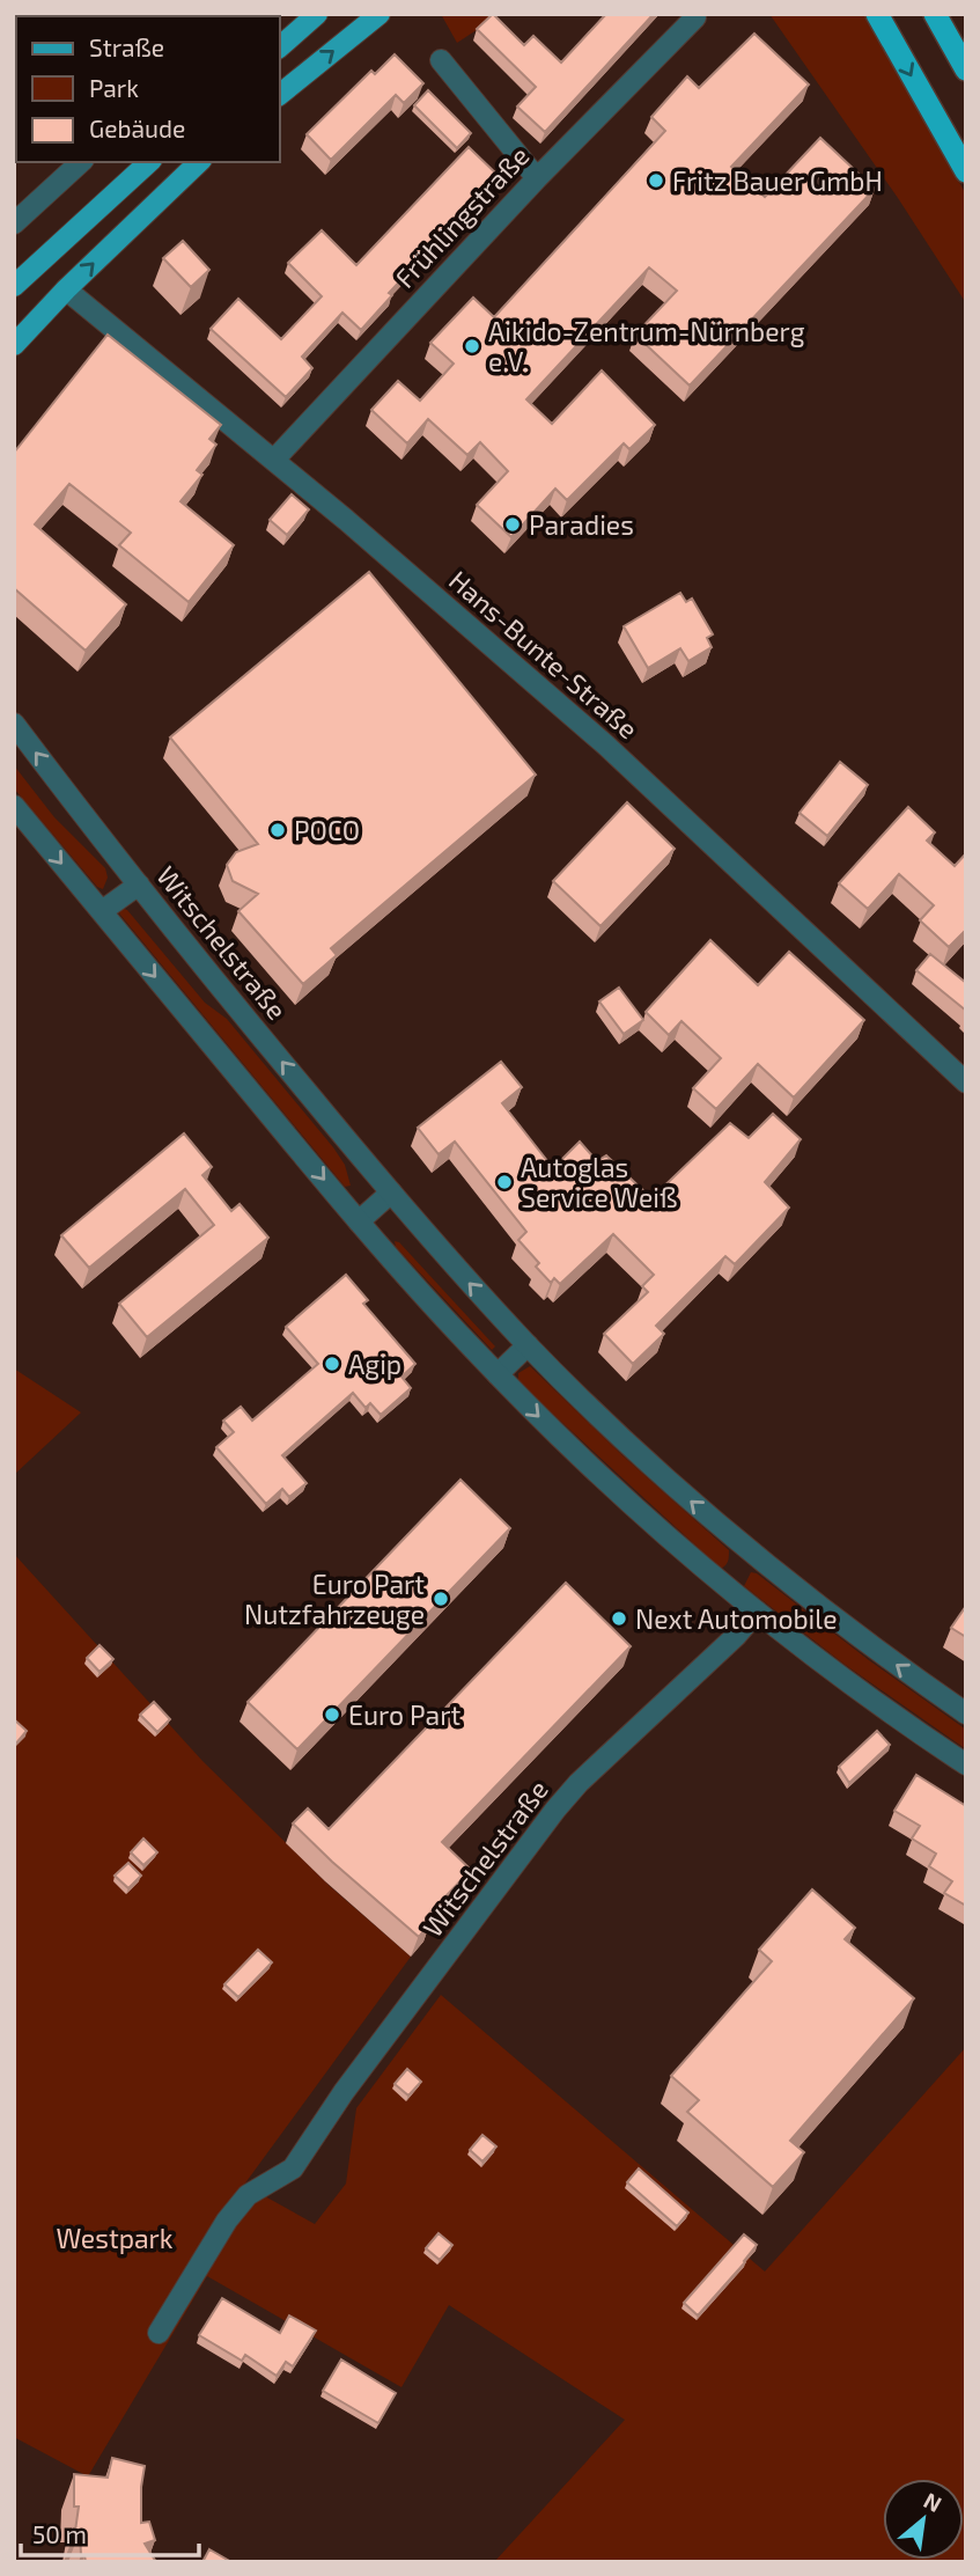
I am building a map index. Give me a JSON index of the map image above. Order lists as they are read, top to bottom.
{
  "streets": {
    "street": ["Frühlingstraße", "Hans-Bunte-Straße", "Witschelstraße"]
  },
  "crossings": [
    ["Frühlingstraße", "Hans-Bunte-Straße"]
  ],
  "parks": ["Westpark"],
  "places": [
    "Fritz Bauer GmbH",
    "Aikido-Zentrum-Nürnberg e.V.",
    "Paradies",
    "POCO",
    "Autoglas Service Weiß",
    "Agip",
    "Euro Part Nutzfahrzeuge",
    "Next Automobile",
    "Euro Part"
  ],
  "legend": ["Straße", "Park", "Gebäude"],
  "scale_bar": "50 m",
  "north": "top right"
}
